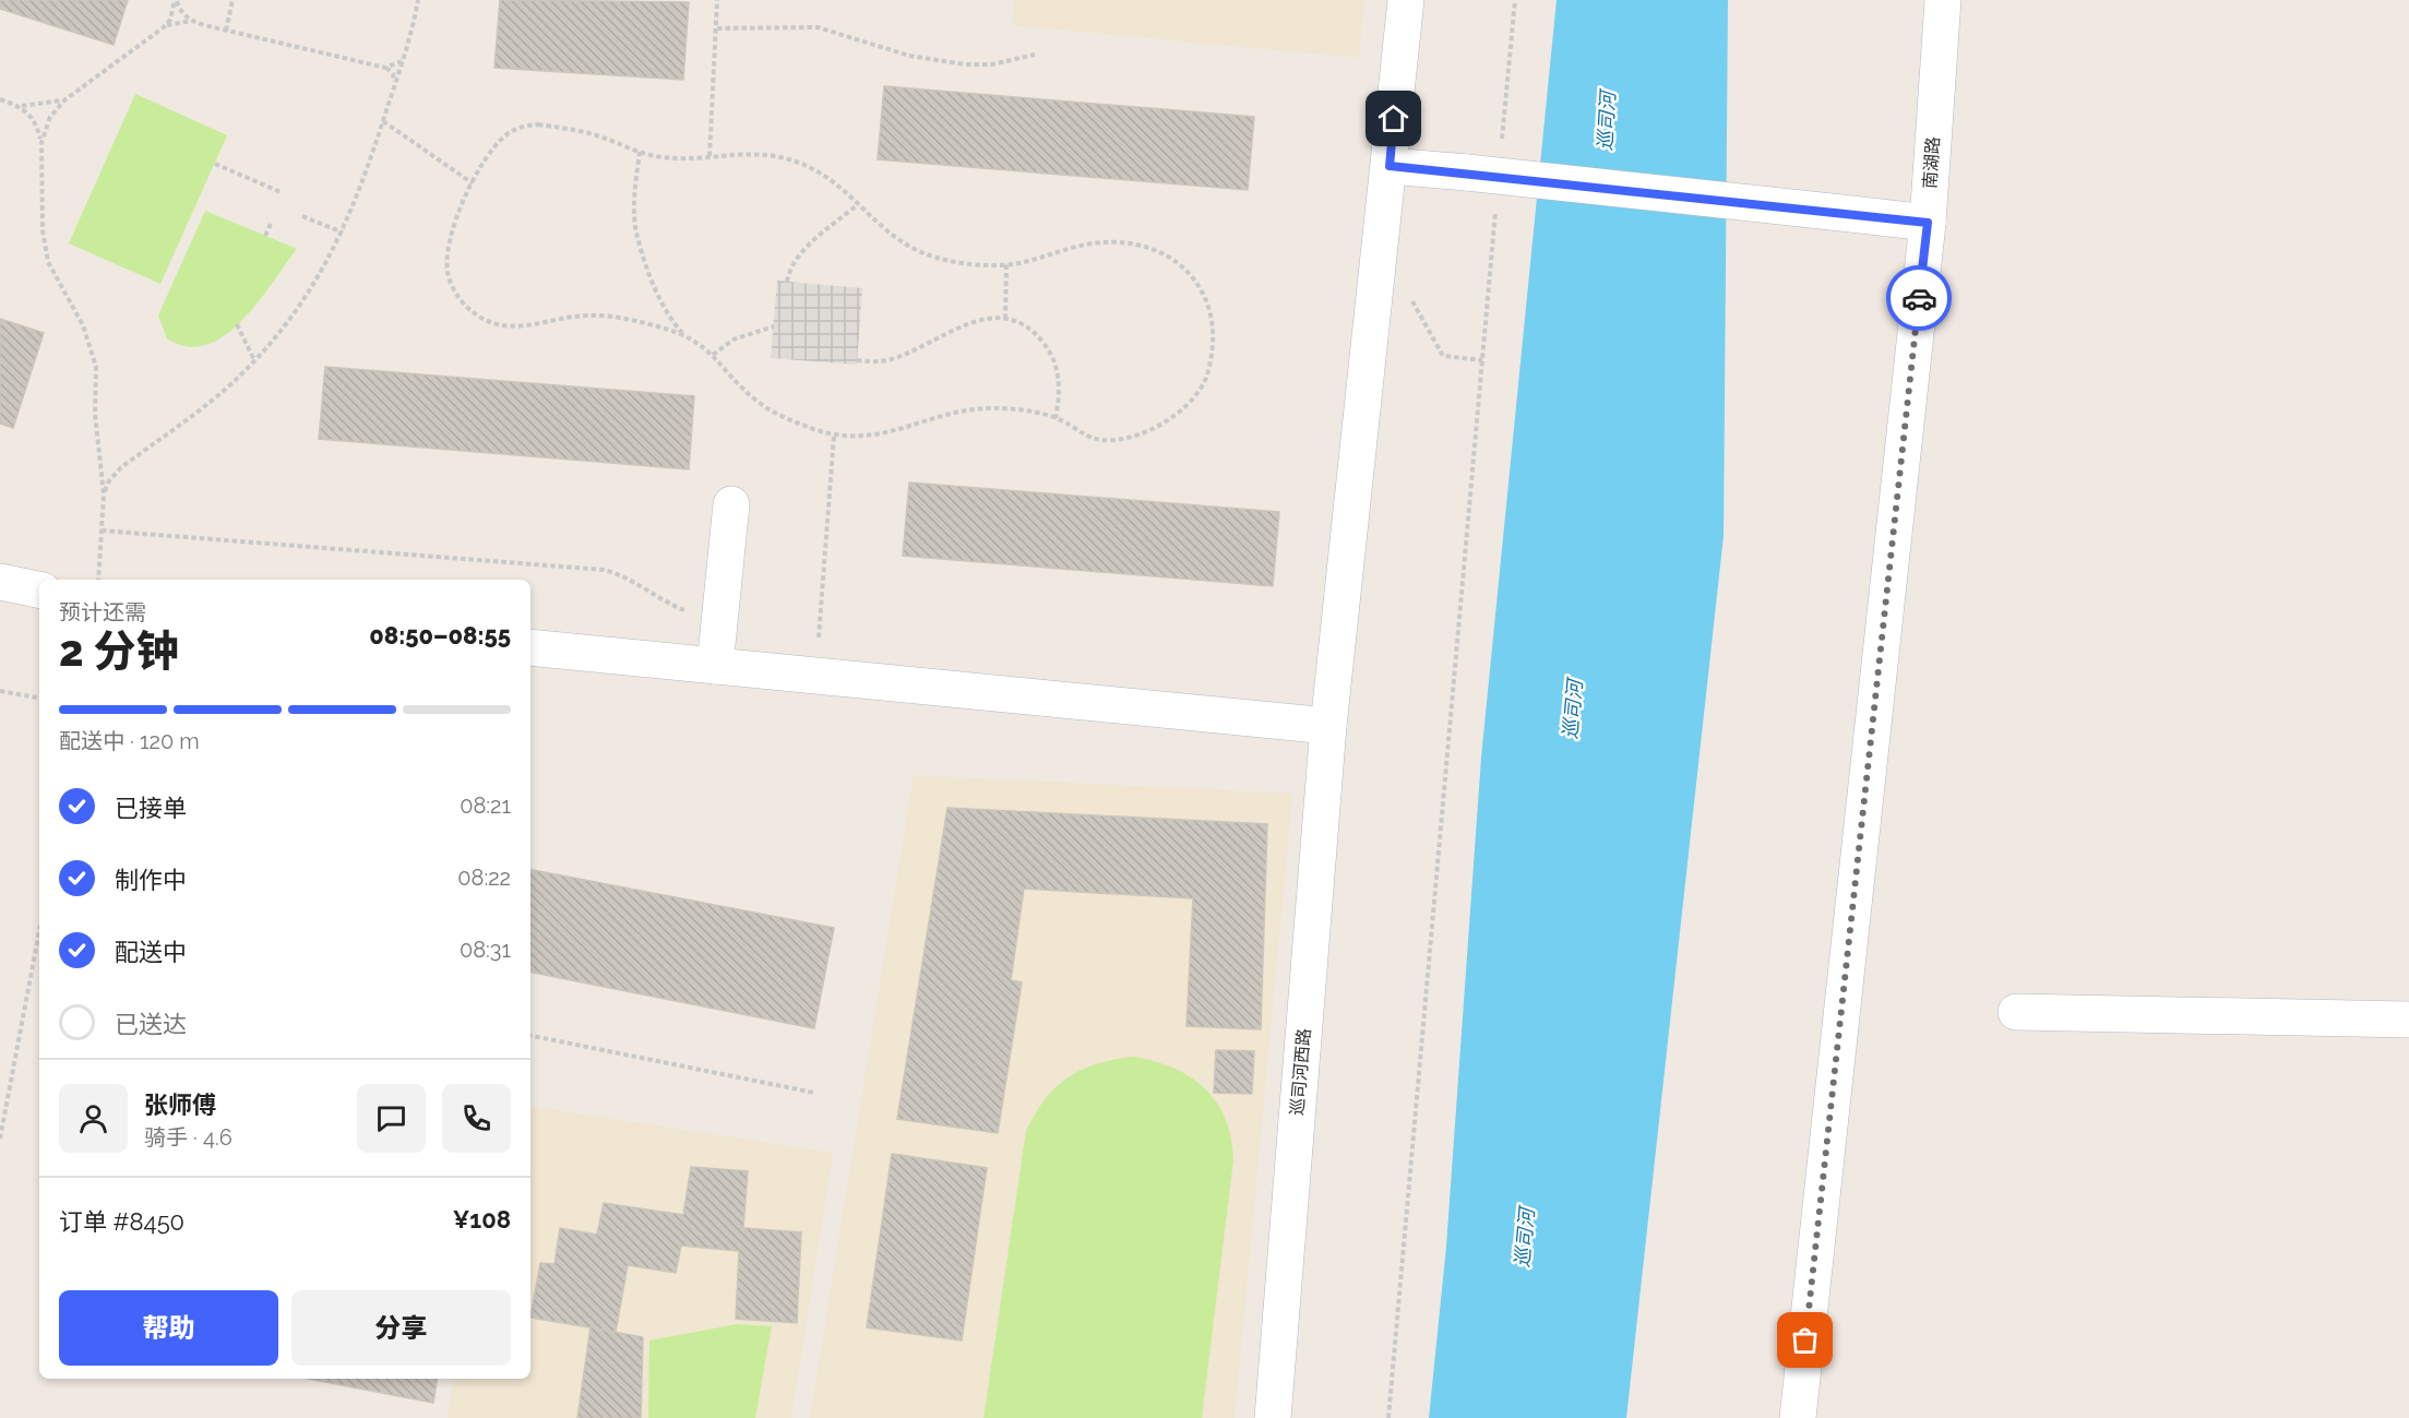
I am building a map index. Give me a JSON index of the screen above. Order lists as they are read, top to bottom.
{
  "streets": {
    "street": ["南湖路", "巡司河西路"]
  },
  "water": ["巡司河"],
  "page": {
    "heading": ["2 分钟", "预计还需", "08:50–08:55"],
    "panel": [
      "张师傅",
      "骑手 · 4.6",
      "订单 #8450",
      "¥108"
    ],
    "bar": "配送中 · 120 m",
    "list": [
      ["已接单", "08:21"],
      ["制作中", "08:22"],
      ["配送中", "08:31"],
      "已送达"
    ],
    "buttons": ["帮助", "分享"]
  }
}
